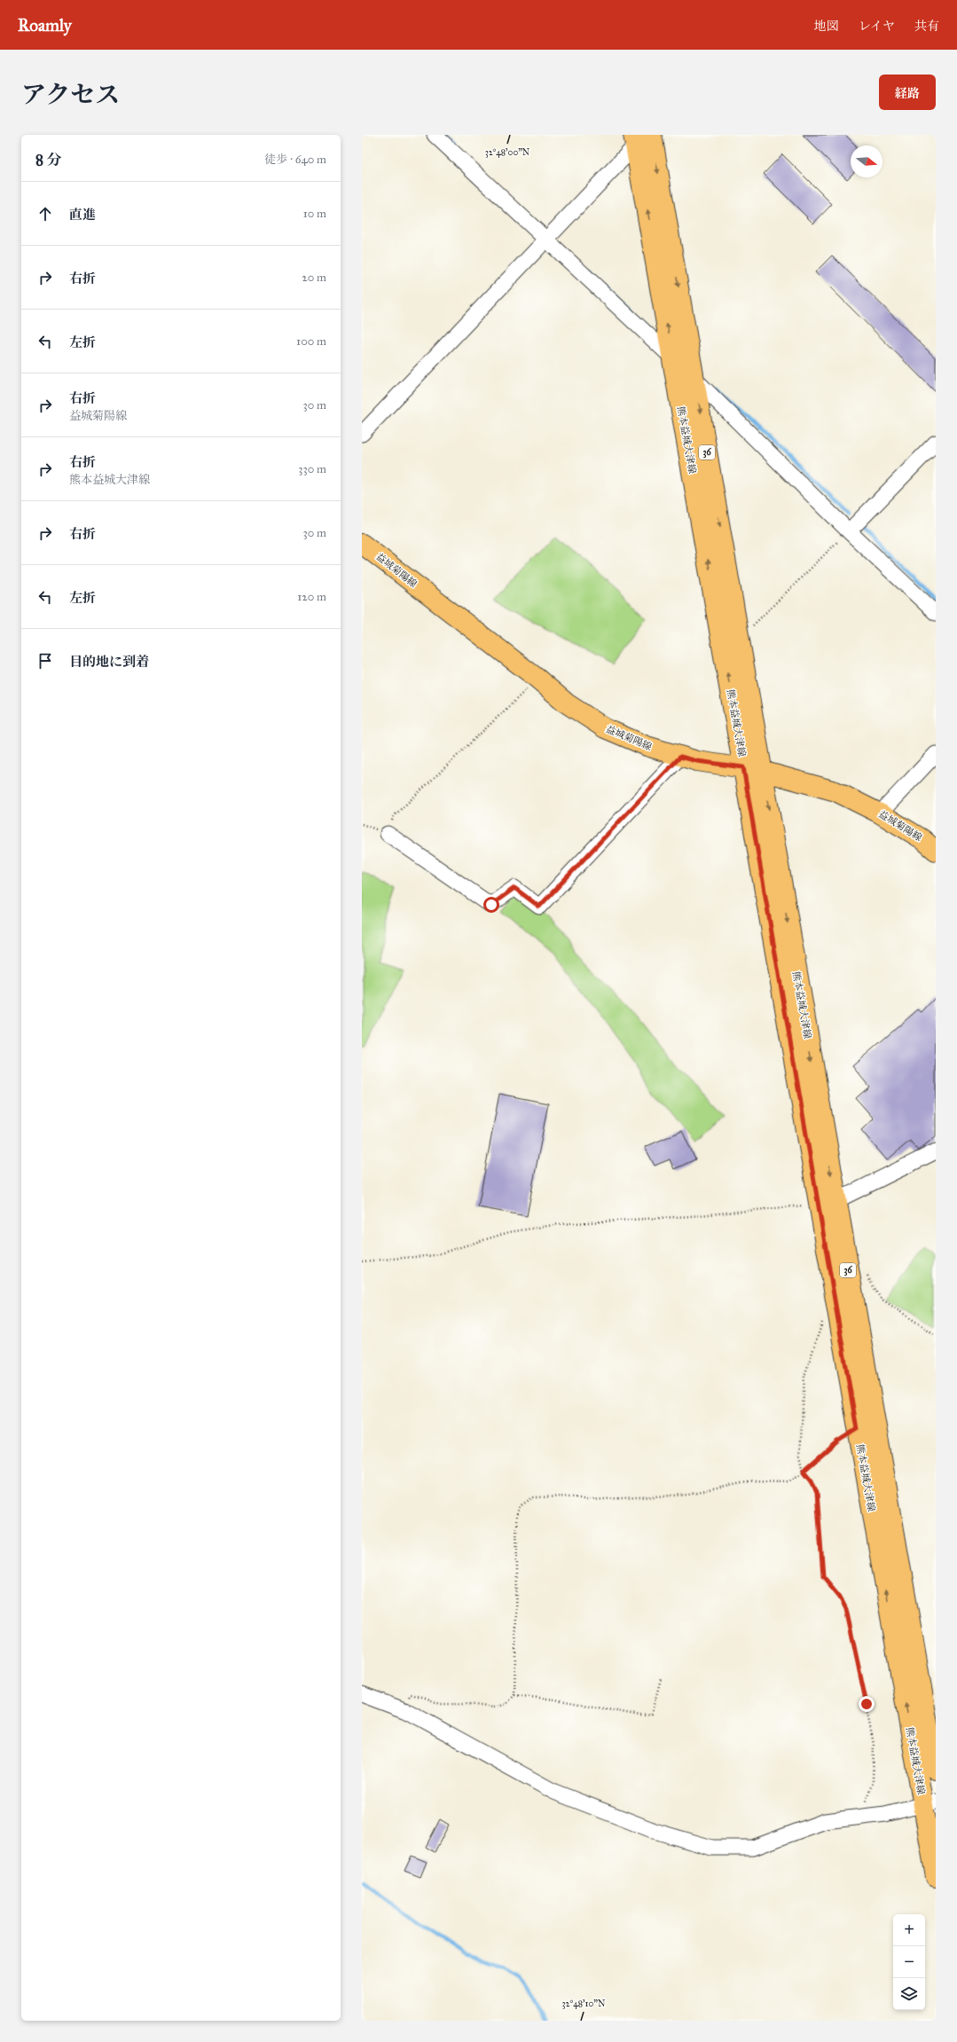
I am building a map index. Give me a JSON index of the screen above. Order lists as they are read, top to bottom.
{
  "streets": {
    "main road": ["熊本益城大津線", "36", "益城菊陽線"]
  },
  "crossings": [
    ["熊本益城大津線", "益城菊陽線"]
  ],
  "north": "right",
  "page": {
    "header": "Roamly",
    "nav": ["地図", "レイヤ", "共有"],
    "title": "アクセス",
    "buttons": "経路",
    "heading": ["8 分", "徒歩 · 640 m"],
    "list": [
      ["直進", "10 m"],
      ["右折", "20 m"],
      ["左折", "100 m"],
      ["右折", "益城菊陽線", "30 m"],
      ["右折", "熊本益城大津線", "330 m"],
      ["右折", "30 m"],
      ["左折", "120 m"],
      "目的地に到着"
    ],
    "map_buttons": ["+", "−"]
  },
  "coordinates": ["32°48'00\"N", "32°48'10\"N"]
}
